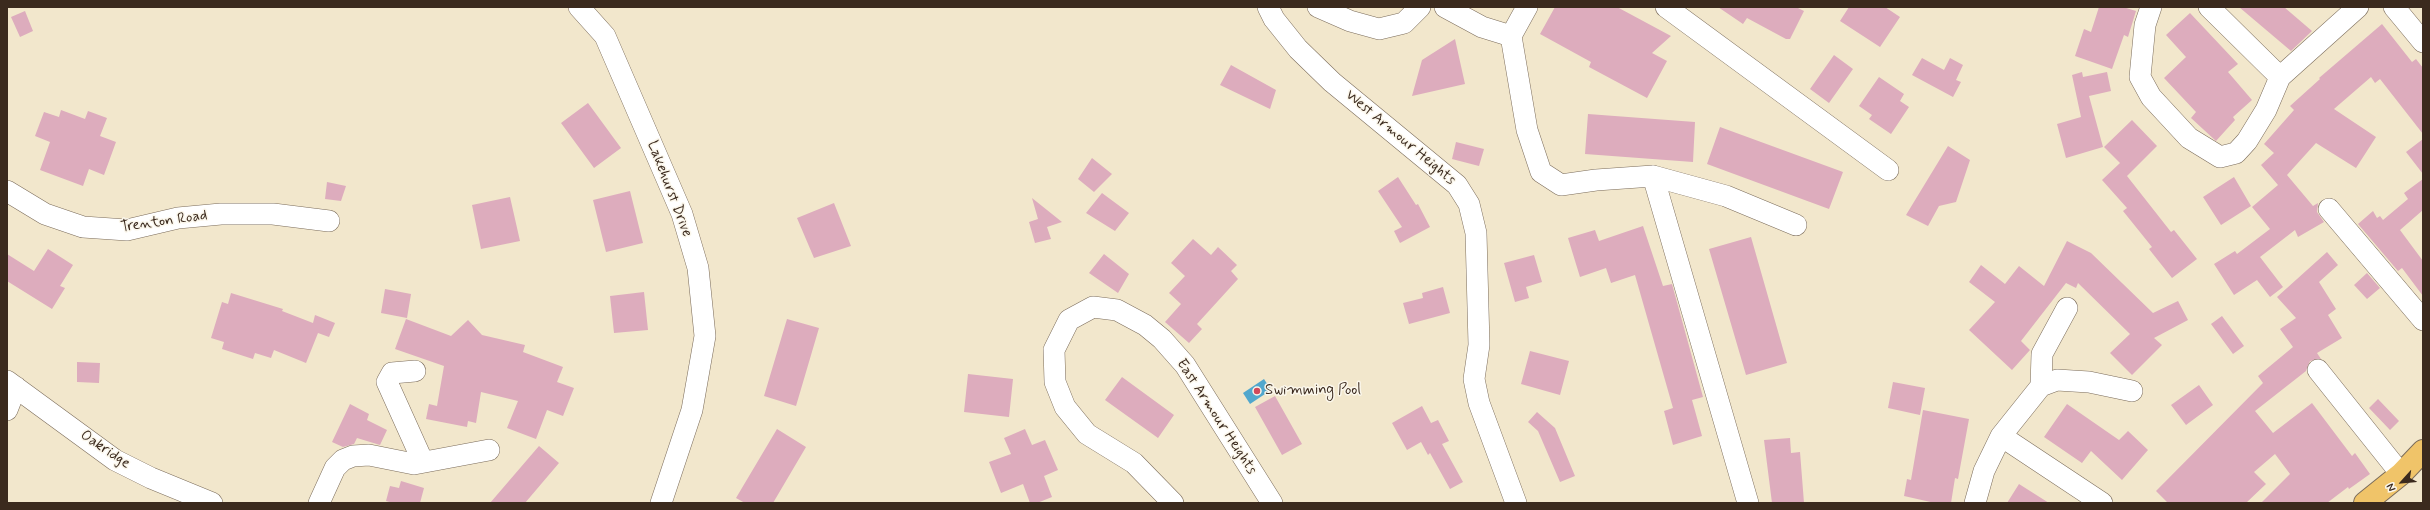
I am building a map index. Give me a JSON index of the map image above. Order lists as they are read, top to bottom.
{
  "streets": {
    "street": [
      "West Armour Heights",
      "Lakehurst Drive",
      "Trenton Road",
      "East Armour Heights",
      "Oakridge"
    ]
  },
  "places": ["Swimming Pool"],
  "north": "bottom left"
}
